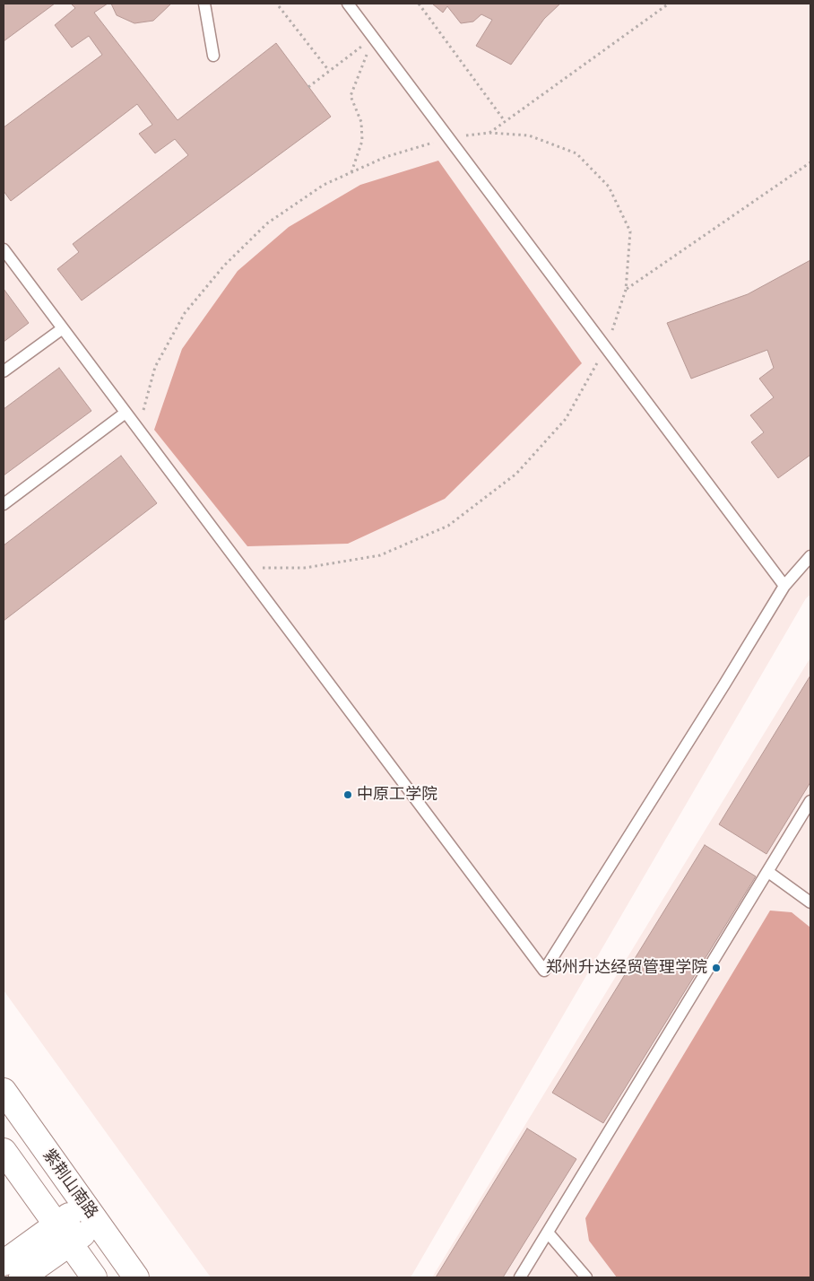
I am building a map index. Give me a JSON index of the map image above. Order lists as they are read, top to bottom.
{
  "streets": {
    "main road": ["紫荆山南路"]
  },
  "places": ["中原工学院", "郑州升达经贸管理学院"]
}
